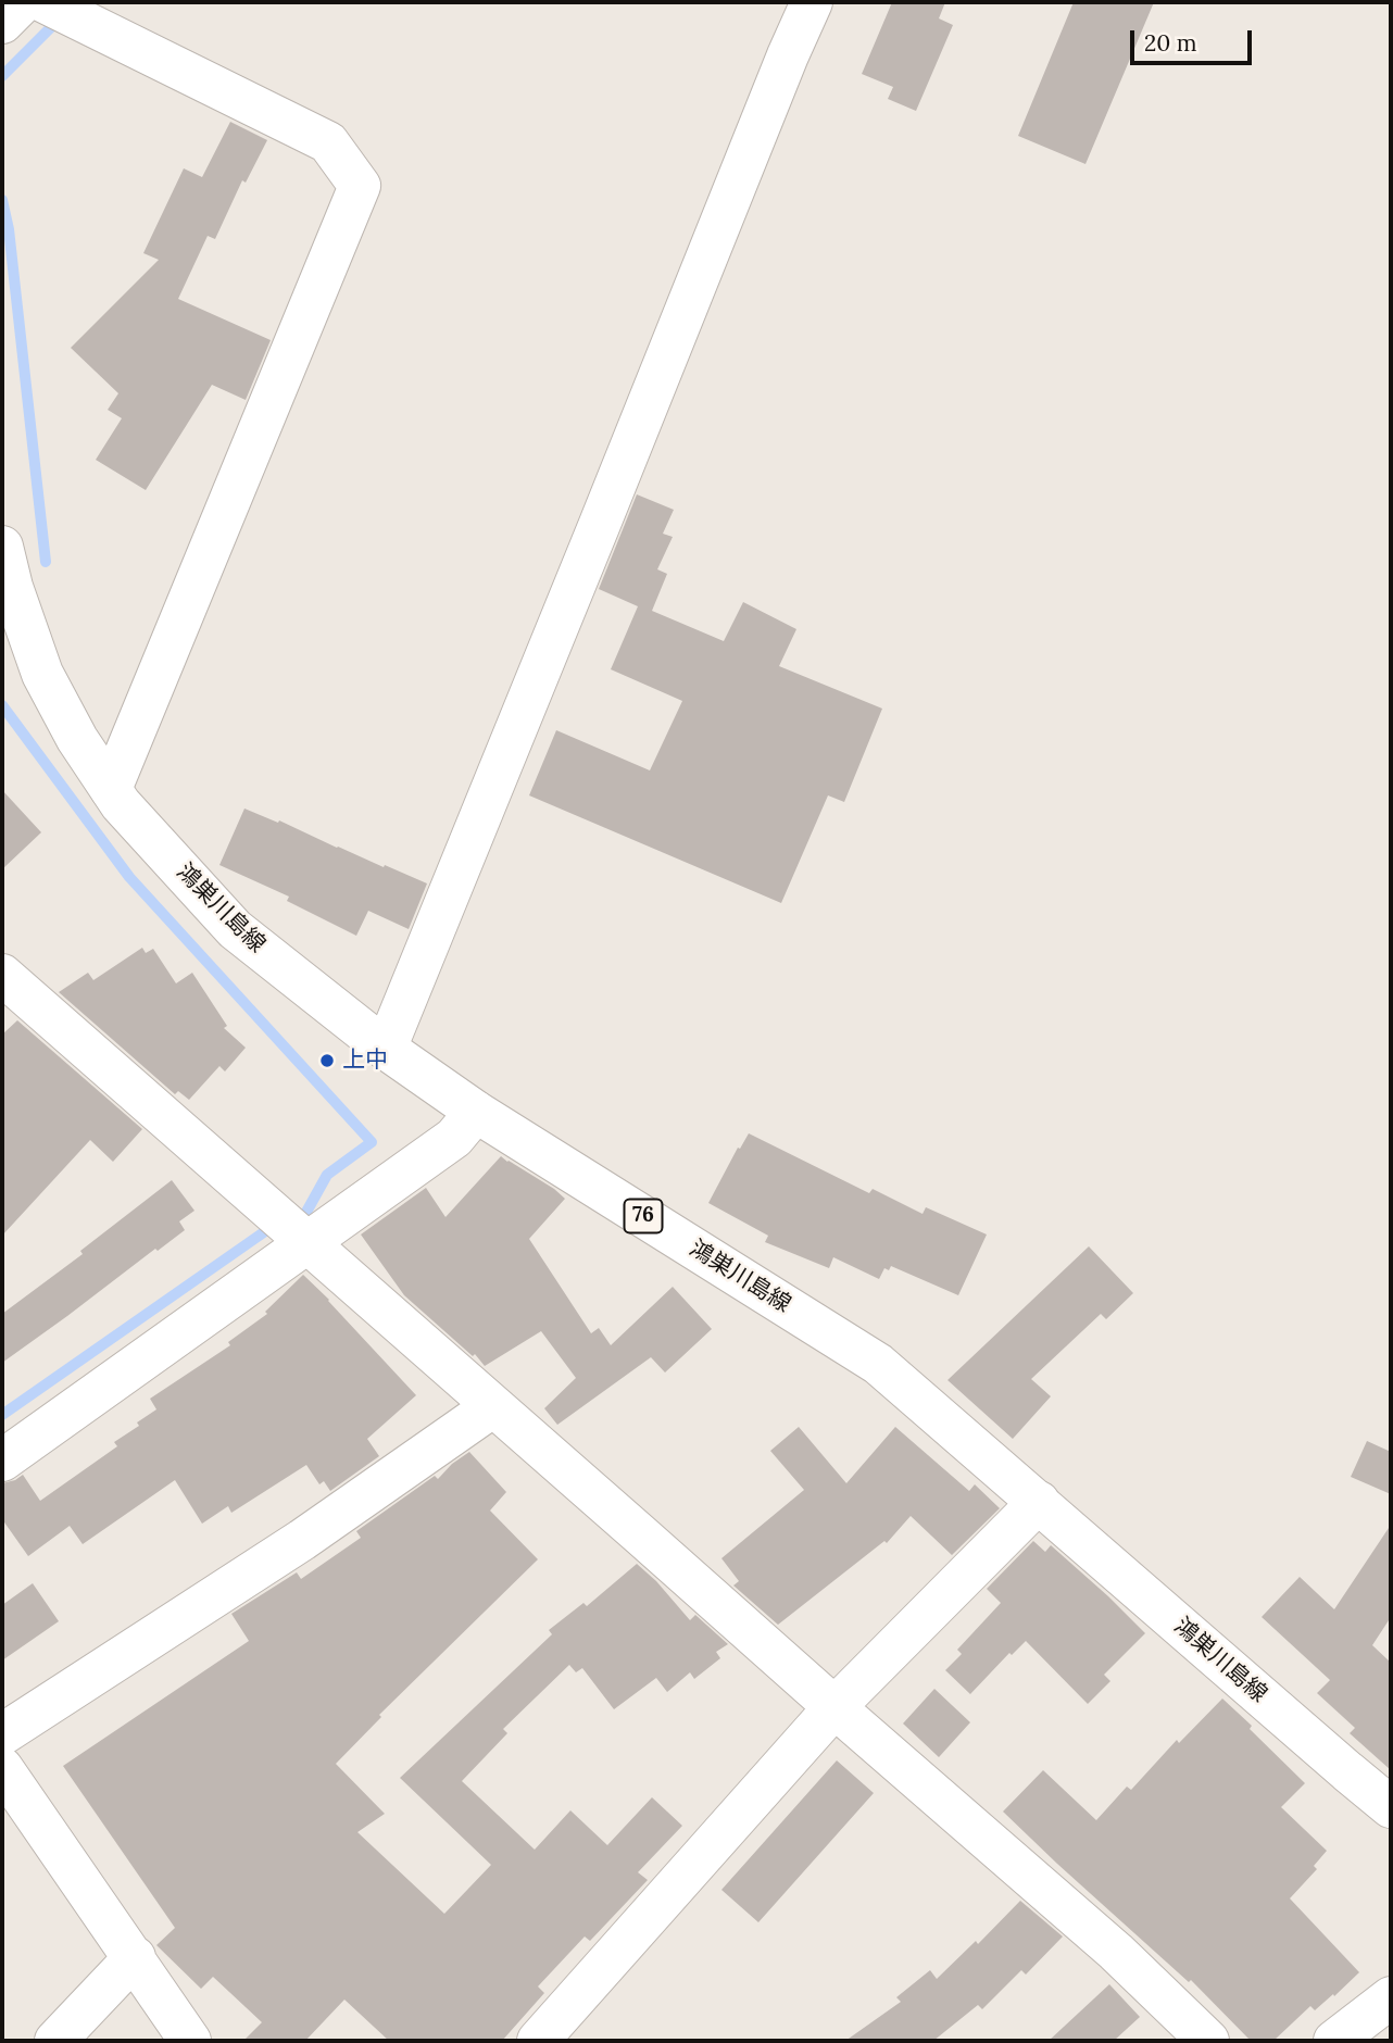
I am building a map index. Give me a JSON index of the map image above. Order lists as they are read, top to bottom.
{
  "streets": {
    "street": ["鴻巣川島線", "76"]
  },
  "places": ["上中"],
  "scale_bar": "20 m"
}
